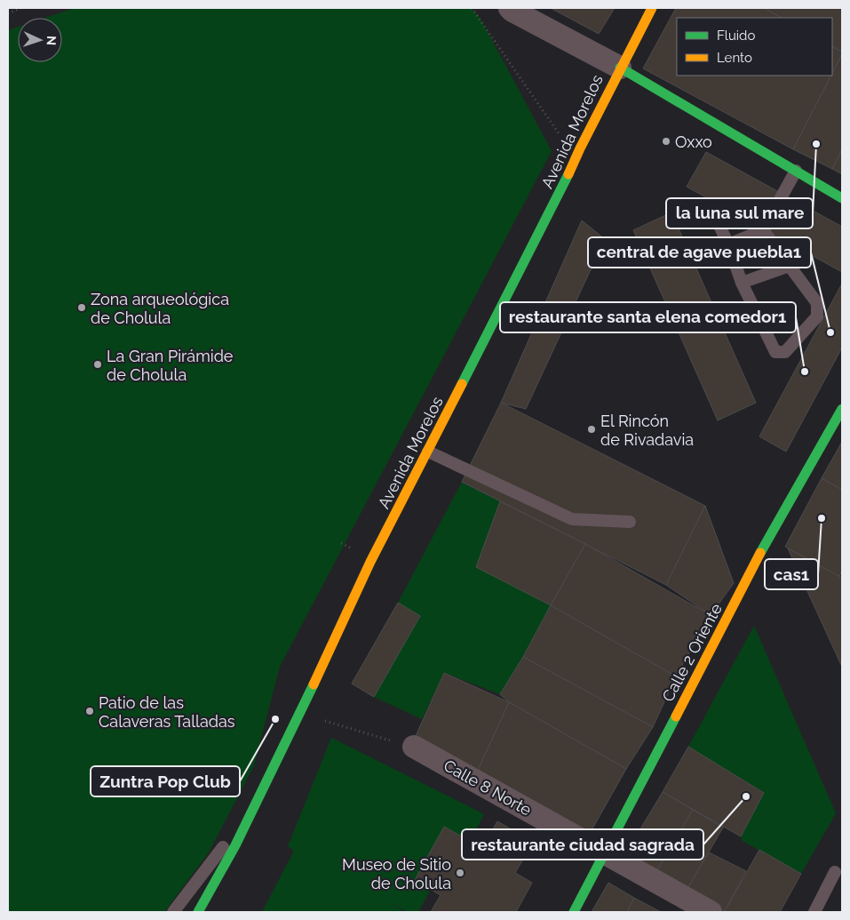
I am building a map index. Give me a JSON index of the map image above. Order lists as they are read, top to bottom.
{
  "streets": {
    "main road": ["Avenida Morelos", "Calle 2 Oriente"],
    "street": ["Calle 8 Norte"]
  },
  "crossings": [
    ["Calle 2 Oriente", "Calle 8 Norte"]
  ],
  "places": [
    "Oxxo",
    "la luna sul mare",
    "Zona arqueológica de Cholula",
    "central de agave puebla1",
    "La Gran Pirámide de Cholula",
    "restaurante santa elena comedor1",
    "El Rincón de Rivadavia",
    "cas1",
    "Patio de las Calaveras Talladas",
    "Zuntra Pop Club",
    "restaurante ciudad sagrada",
    "Museo de Sitio de Cholula"
  ],
  "legend": ["Fluido", "Lento"],
  "north": "right"
}
